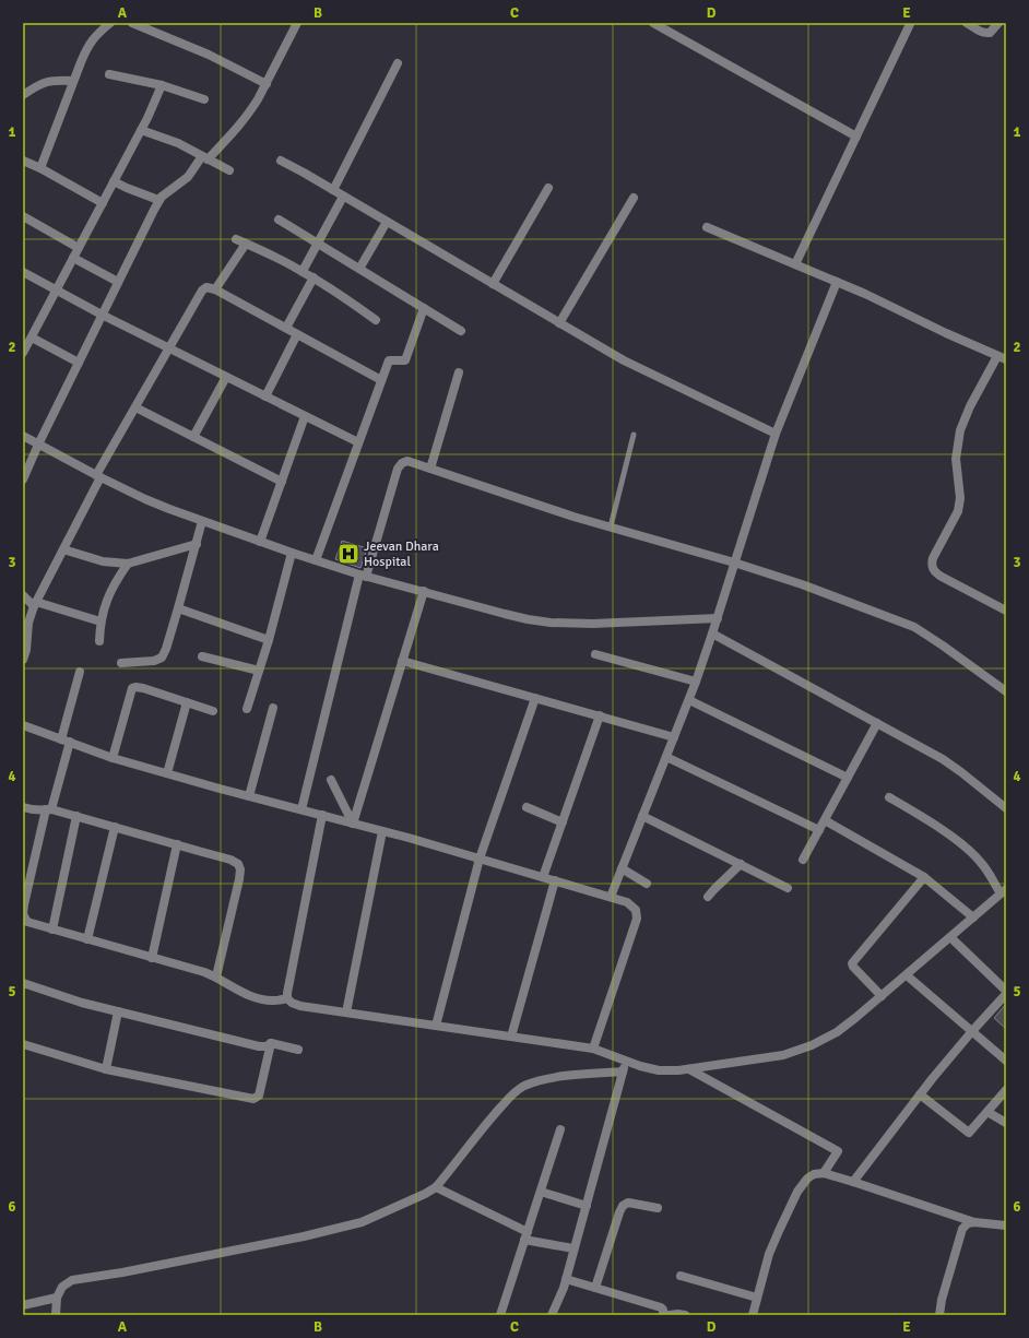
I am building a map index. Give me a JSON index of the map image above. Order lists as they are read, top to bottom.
{
  "places": {
    "hospital": ["Jeevan Dhara Hospital"]
  },
  "grid": {
    "columns": [
      "A",
      "B",
      "C",
      "D",
      "E"
    ],
    "rows": [
      "1",
      "2",
      "3",
      "4",
      "5",
      "6"
    ]
  }
}
